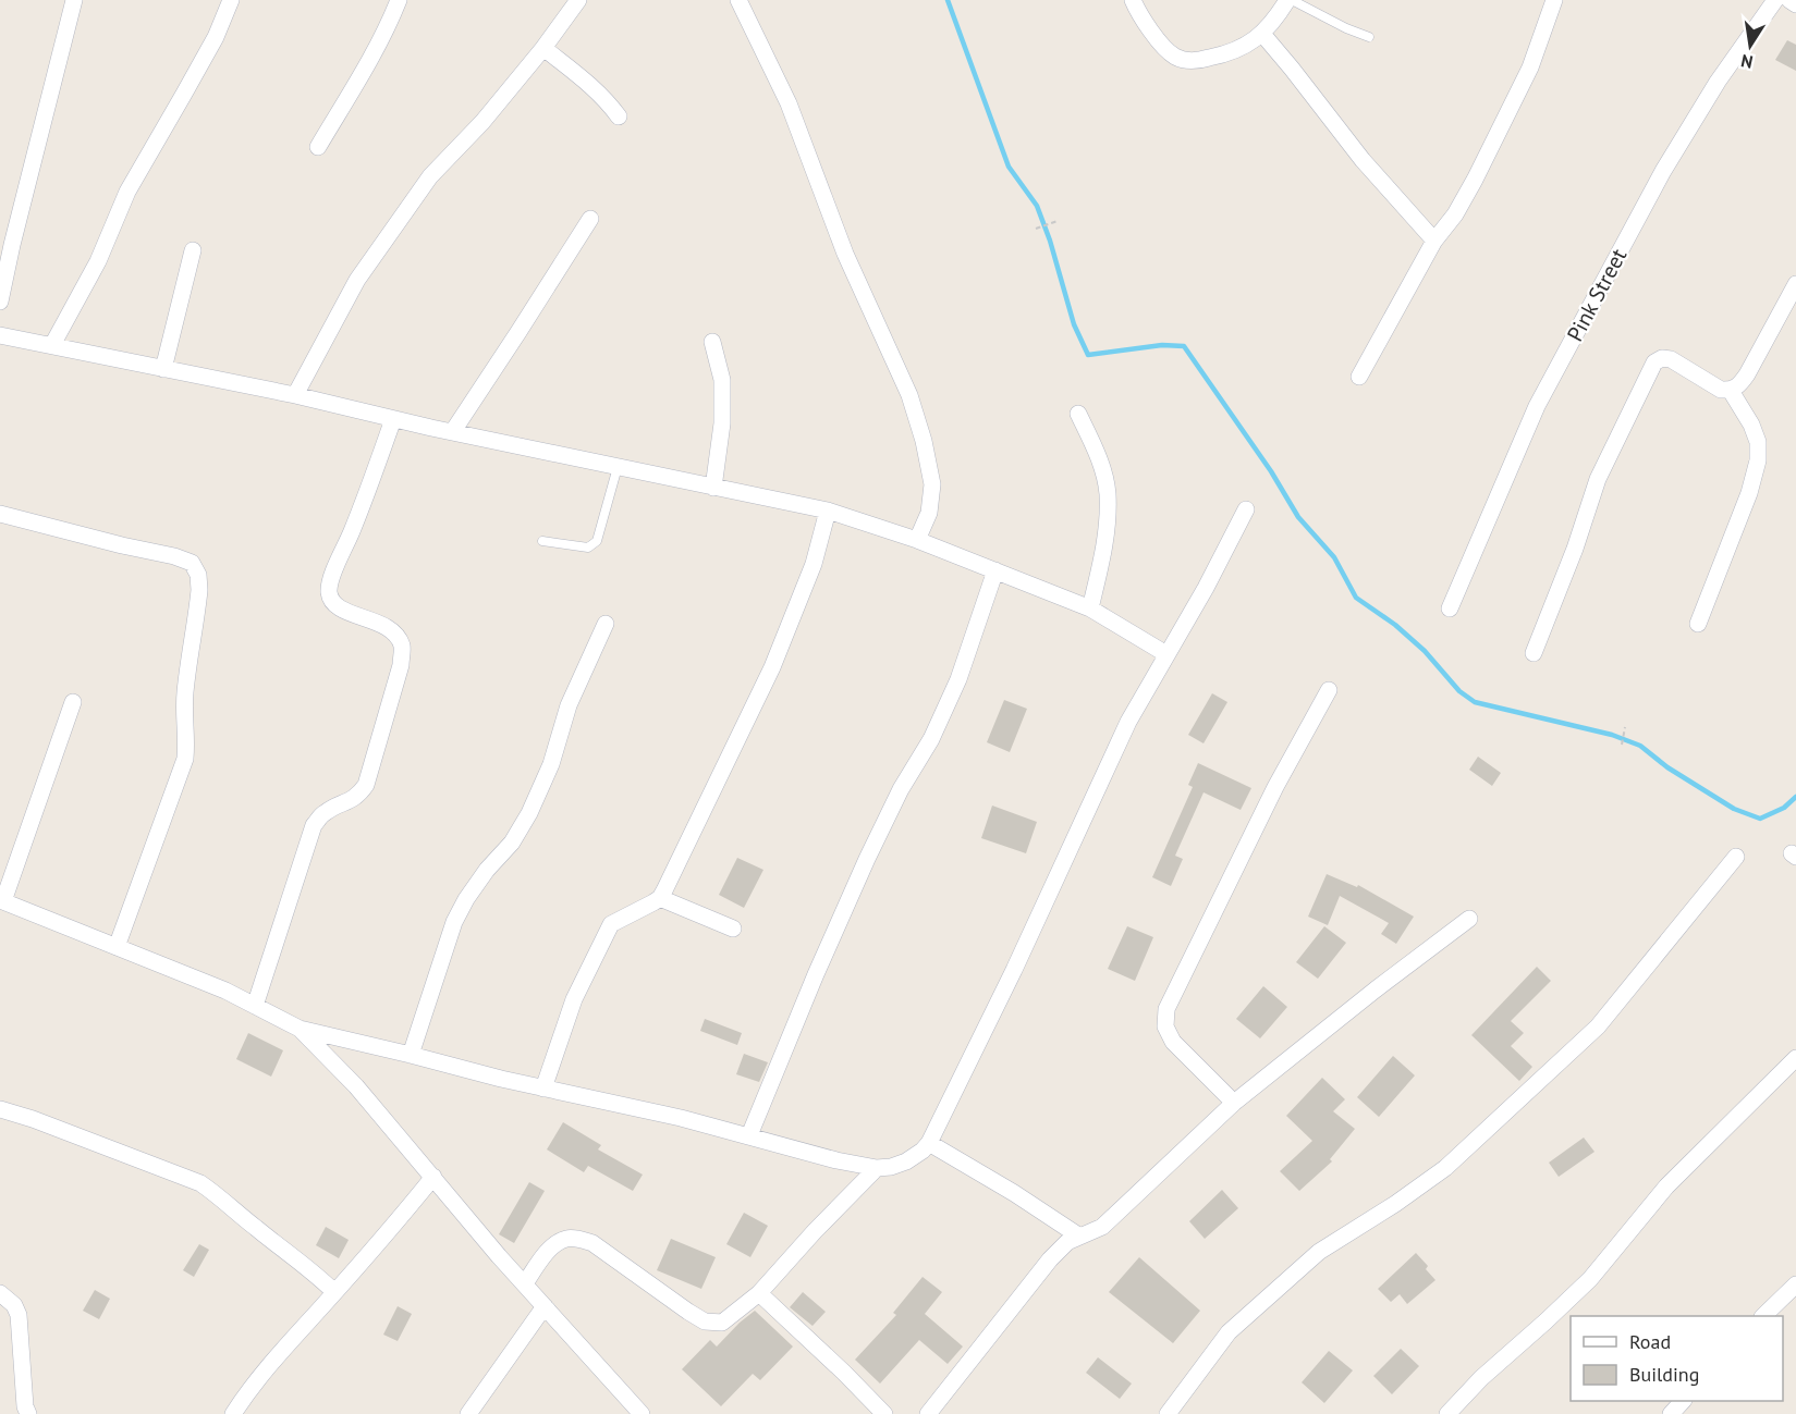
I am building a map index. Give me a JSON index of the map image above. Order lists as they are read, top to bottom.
{
  "streets": {
    "street": ["Pink Street"]
  },
  "legend": ["Road", "Building"],
  "north": "bottom"
}
